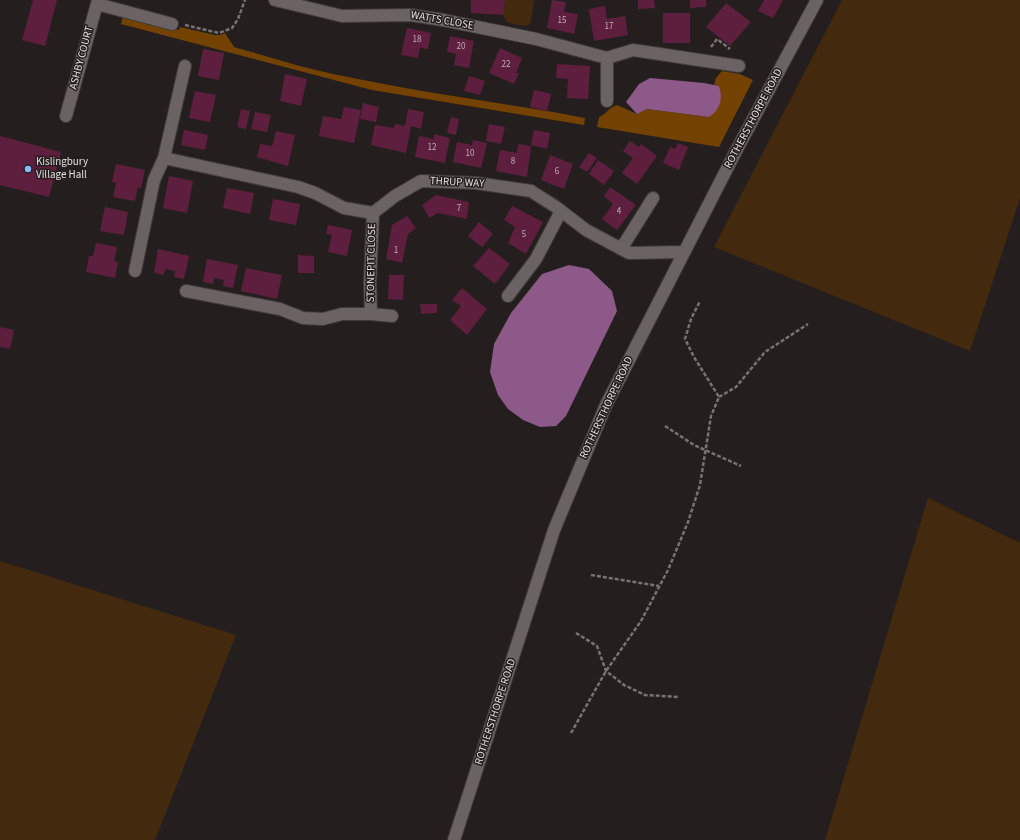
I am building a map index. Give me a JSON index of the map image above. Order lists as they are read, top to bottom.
{
  "streets": {
    "street": [
      "WATTS CLOSE",
      "ASHBY COURT",
      "ROTHERSTHORPE ROAD",
      "THRUP WAY",
      "STONEPIT CLOSE"
    ]
  },
  "crossings": [
    ["ROTHERSTHORPE ROAD", "THRUP WAY"],
    ["THRUP WAY", "STONEPIT CLOSE"]
  ],
  "places": ["Kislingbury Village Hall"],
  "house_numbers": [
    "15",
    "17",
    "18",
    "20",
    "22",
    "12",
    "10",
    "8",
    "6",
    "7",
    "4",
    "5",
    "1"
  ]
}
